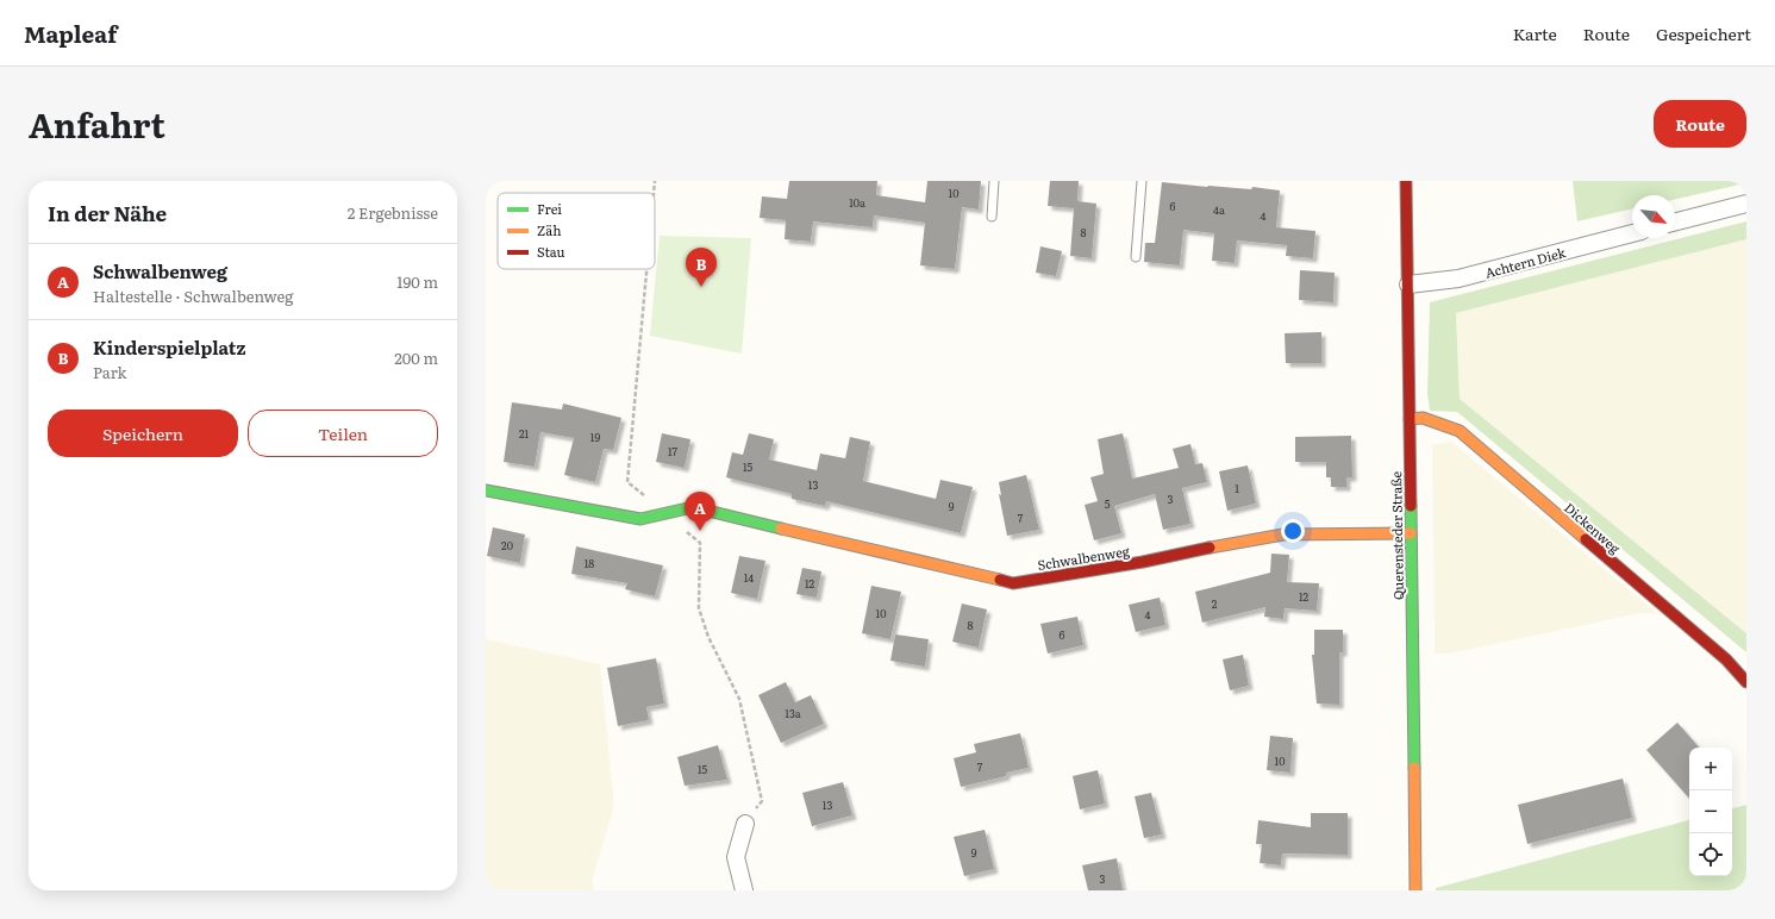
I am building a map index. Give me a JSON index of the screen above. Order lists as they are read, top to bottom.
{
  "streets": {
    "street": [
      "Achtern Diek",
      "Dickenweg",
      "Querensteder Straße",
      "Schwalbenweg"
    ]
  },
  "crossings": [
    ["Achtern Diek", "Querensteder Straße"],
    ["Dickenweg", "Querensteder Straße"],
    ["Querensteder Straße", "Schwalbenweg"]
  ],
  "house_numbers": [
    "10",
    "10a",
    "6",
    "4a",
    "4",
    "8",
    "21",
    "19",
    "17",
    "15",
    "13",
    "1",
    "3",
    "5",
    "9",
    "7",
    "20",
    "18",
    "14",
    "12",
    "12",
    "2",
    "10",
    "4",
    "8",
    "6",
    "13a",
    "10",
    "7",
    "15",
    "13",
    "9",
    "3"
  ],
  "legend": ["Frei", "Zäh", "Stau"],
  "north": "bottom right",
  "page": {
    "header": "Mapleaf",
    "nav": ["Karte", "Route", "Gespeichert"],
    "title": "Anfahrt",
    "buttons": [
      "Route",
      ["Speichern", "Teilen"]
    ],
    "heading": ["In der Nähe", "2 Ergebnisse"],
    "list": [
      {
        "mark": "A",
        "name": "Schwalbenweg",
        "note": "Haltestelle · Schwalbenweg",
        "value": "190 m"
      },
      {
        "mark": "B",
        "name": "Kinderspielplatz",
        "note": "Park",
        "value": "200 m"
      }
    ],
    "pins": ["B", "A"],
    "map_buttons": ["+", "−"]
  }
}
